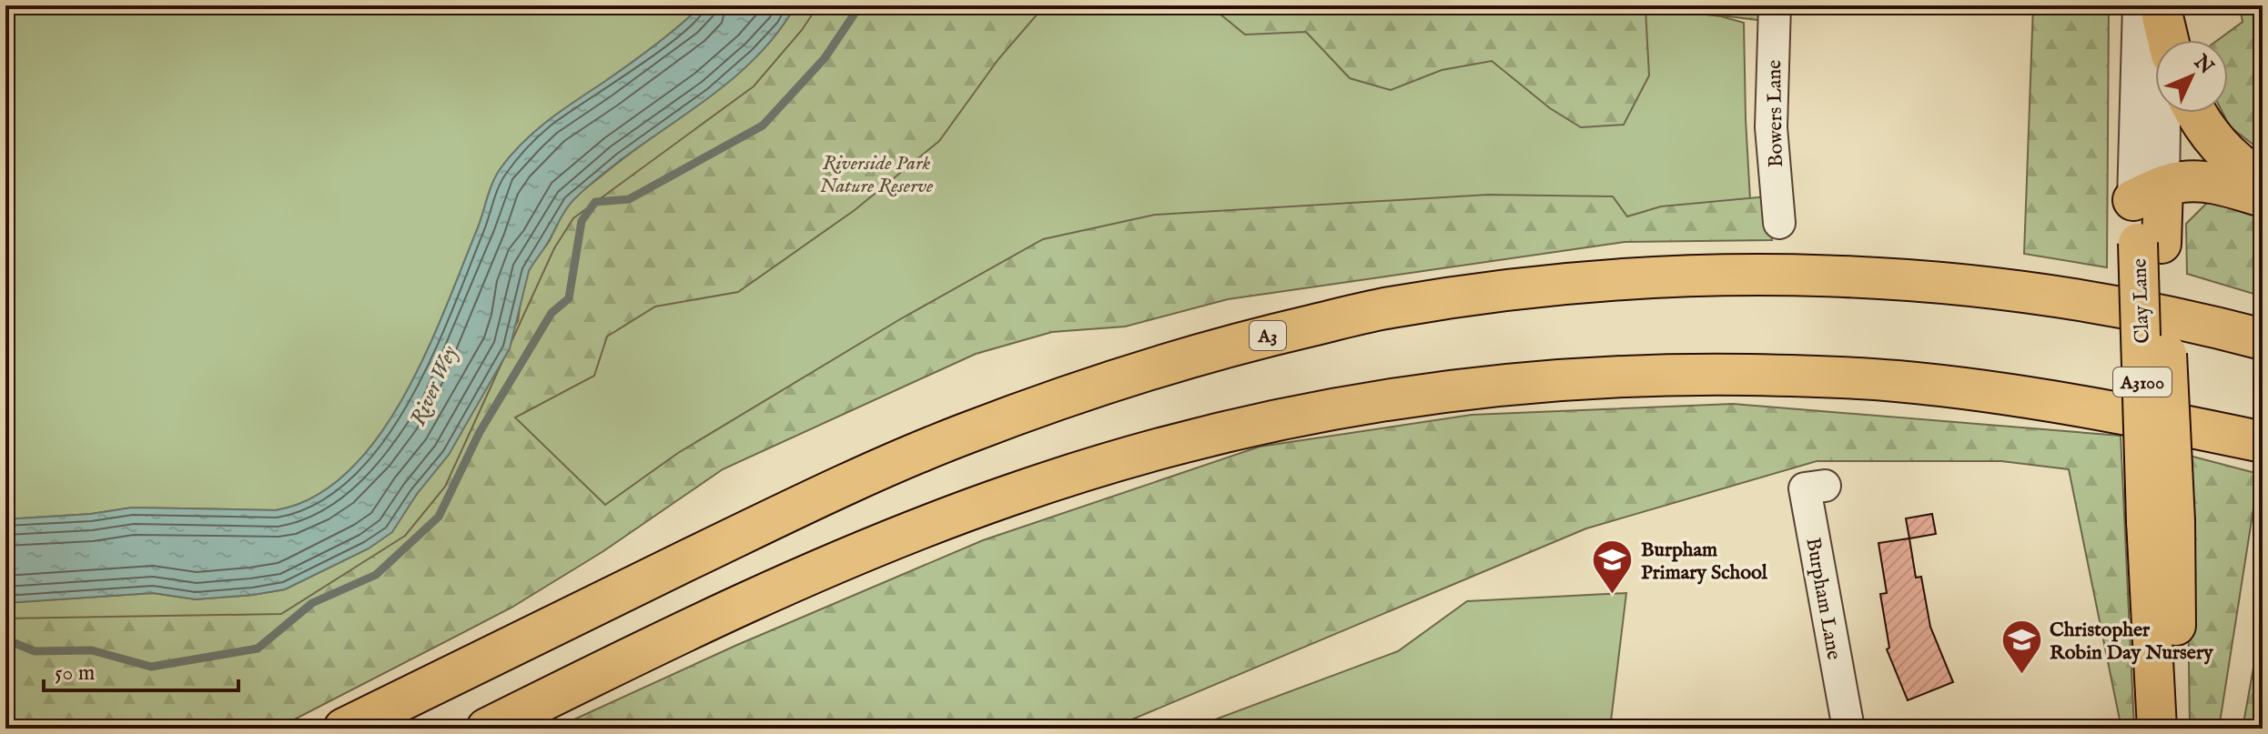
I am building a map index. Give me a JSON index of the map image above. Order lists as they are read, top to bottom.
{
  "streets": {
    "highway": ["A3"],
    "main road": ["Clay Lane", "A3100"],
    "street": ["Bowers Lane", "Burpham Lane"]
  },
  "water": ["River Wey"],
  "parks": ["Riverside Park Nature Reserve"],
  "places": {
    "school or university": ["Burpham Primary School", "Christopher Robin Day Nursery"]
  },
  "scale_bar": "50 m",
  "north": "top right"
}
